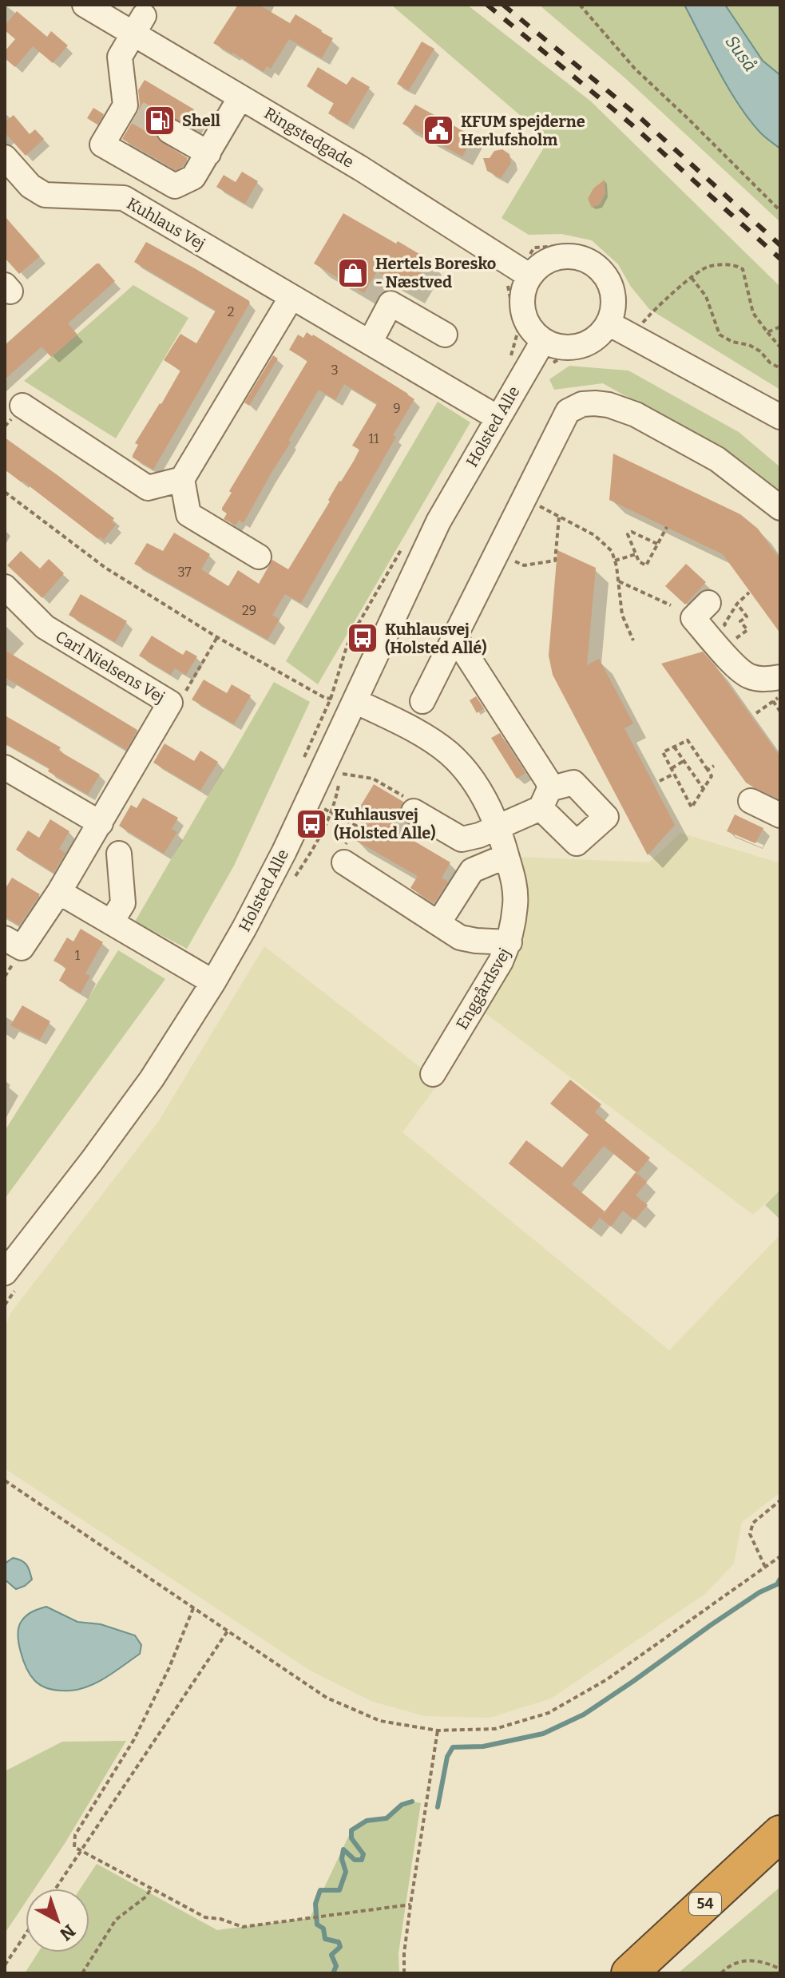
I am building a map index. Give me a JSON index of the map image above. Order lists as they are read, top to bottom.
{
  "streets": {
    "highway": ["54"],
    "street": [
      "Ringstedgade",
      "Kuhlaus Vej",
      "Holsted Alle",
      "Carl Nielsens Vej",
      "Enggårdsvej"
    ]
  },
  "crossings": [
    ["Ringstedgade", "Holsted Alle"],
    ["Kuhlaus Vej", "Holsted Alle"],
    ["Holsted Alle", "Enggårdsvej"]
  ],
  "water": ["Suså"],
  "places": {
    "fuel station": ["Shell"],
    "public building": ["KFUM spejderne Herlufsholm"],
    "shop": ["Hertels Boresko - Næstved"],
    "bus stop": ["Kuhlausvej (Holsted Allé)", "Kuhlausvej (Holsted Alle)"]
  },
  "house_numbers": [
    "2",
    "3",
    "9",
    "11",
    "37",
    "29",
    "1"
  ],
  "north": "bottom right"
}
